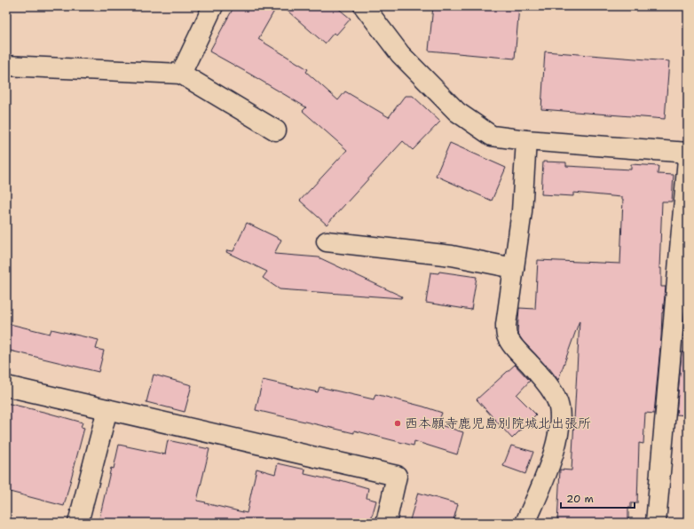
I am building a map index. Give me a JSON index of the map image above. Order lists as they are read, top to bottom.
{
  "places": ["西本願寺鹿児島別院城北出張所"],
  "scale_bar": "20 m"
}
